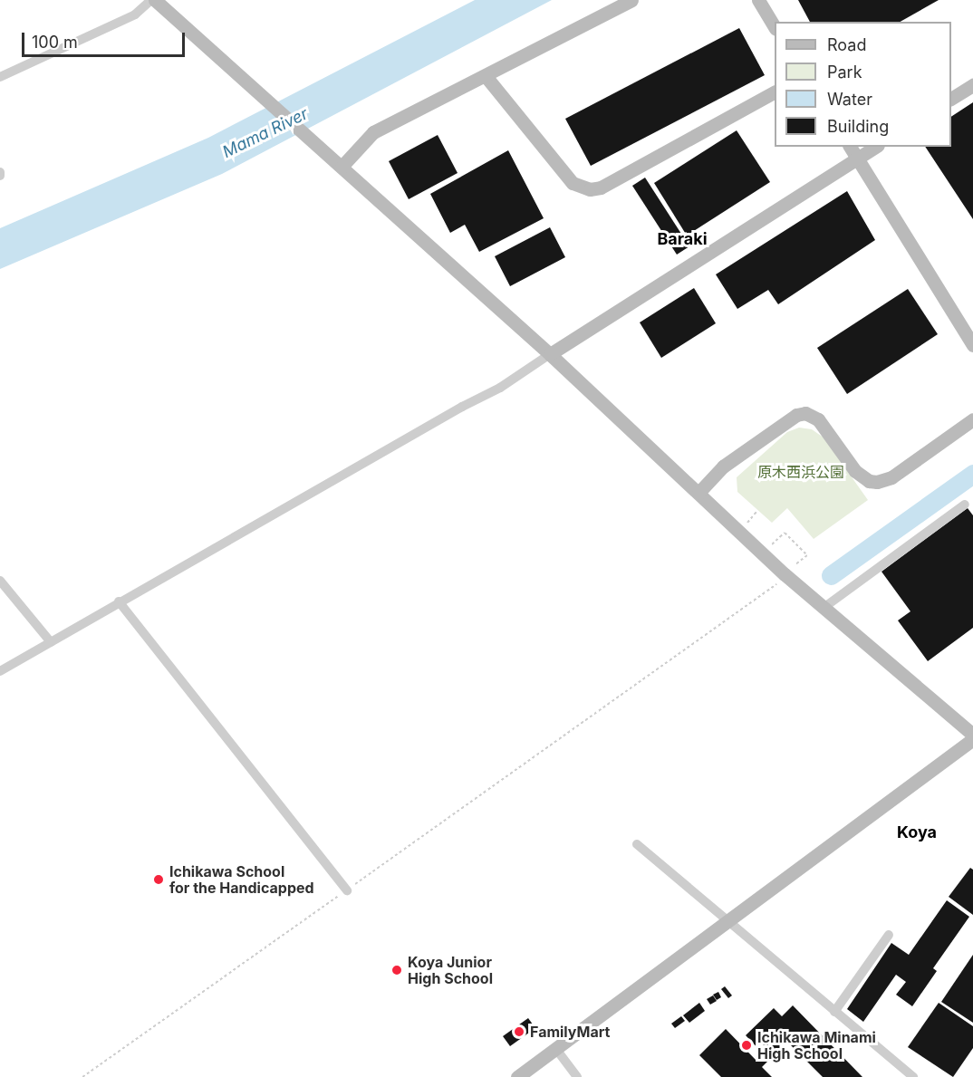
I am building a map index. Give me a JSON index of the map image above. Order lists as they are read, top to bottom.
{
  "districts": ["Baraki", "Koya"],
  "water": ["Mama River"],
  "parks": ["原木西浜公園"],
  "places": [
    "Ichikawa School for the Handicapped",
    "Koya Junior High School",
    "FamilyMart",
    "Ichikawa Minami High School"
  ],
  "legend": [
    "Road",
    "Park",
    "Water",
    "Building"
  ],
  "scale_bar": "100 m"
}
